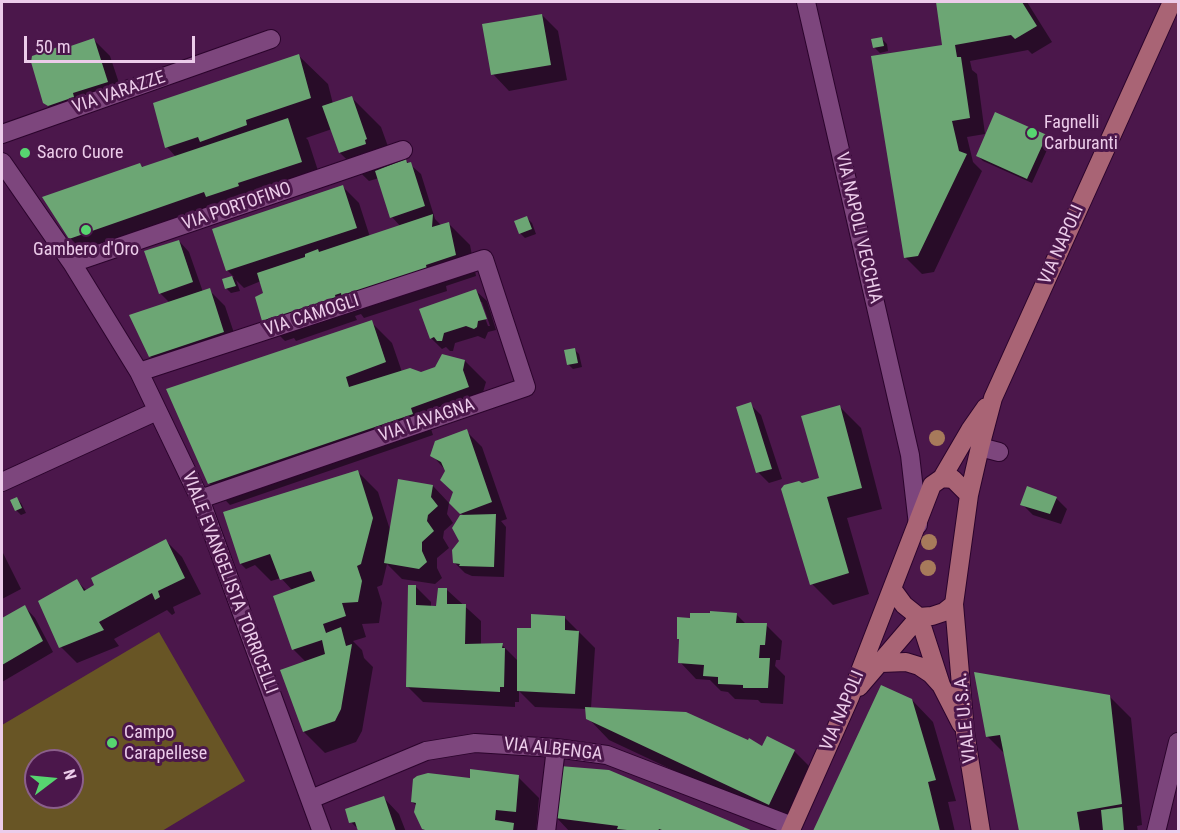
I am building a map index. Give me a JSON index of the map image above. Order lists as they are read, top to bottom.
{
  "streets": {
    "main road": ["VIA NAPOLI", "VIALE U.S.A."],
    "street": [
      "VIA VARAZZE",
      "VIA PORTOFINO",
      "VIA NAPOLI VECCHIA",
      "VIA CAMOGLI",
      "VIA LAVAGNA",
      "VIALE EVANGELISTA TORRICELLI",
      "VIA ALBENGA"
    ]
  },
  "crossings": [
    ["VIA PORTOFINO", "VIALE EVANGELISTA TORRICELLI"],
    ["VIA NAPOLI VECCHIA", "VIA NAPOLI"],
    ["VIA NAPOLI", "VIALE U.S.A."],
    ["VIA NAPOLI", "VIA ALBENGA"],
    ["VIA CAMOGLI", "VIA LAVAGNA"],
    ["VIA CAMOGLI", "VIALE EVANGELISTA TORRICELLI"],
    ["VIA LAVAGNA", "VIALE EVANGELISTA TORRICELLI"],
    ["VIALE EVANGELISTA TORRICELLI", "VIA ALBENGA"]
  ],
  "places": [
    "Fagnelli Carburanti",
    "Sacro Cuore",
    "Gambero d'Oro",
    "Campo Carapellese"
  ],
  "scale_bar": "50 m",
  "north": "right"
}
